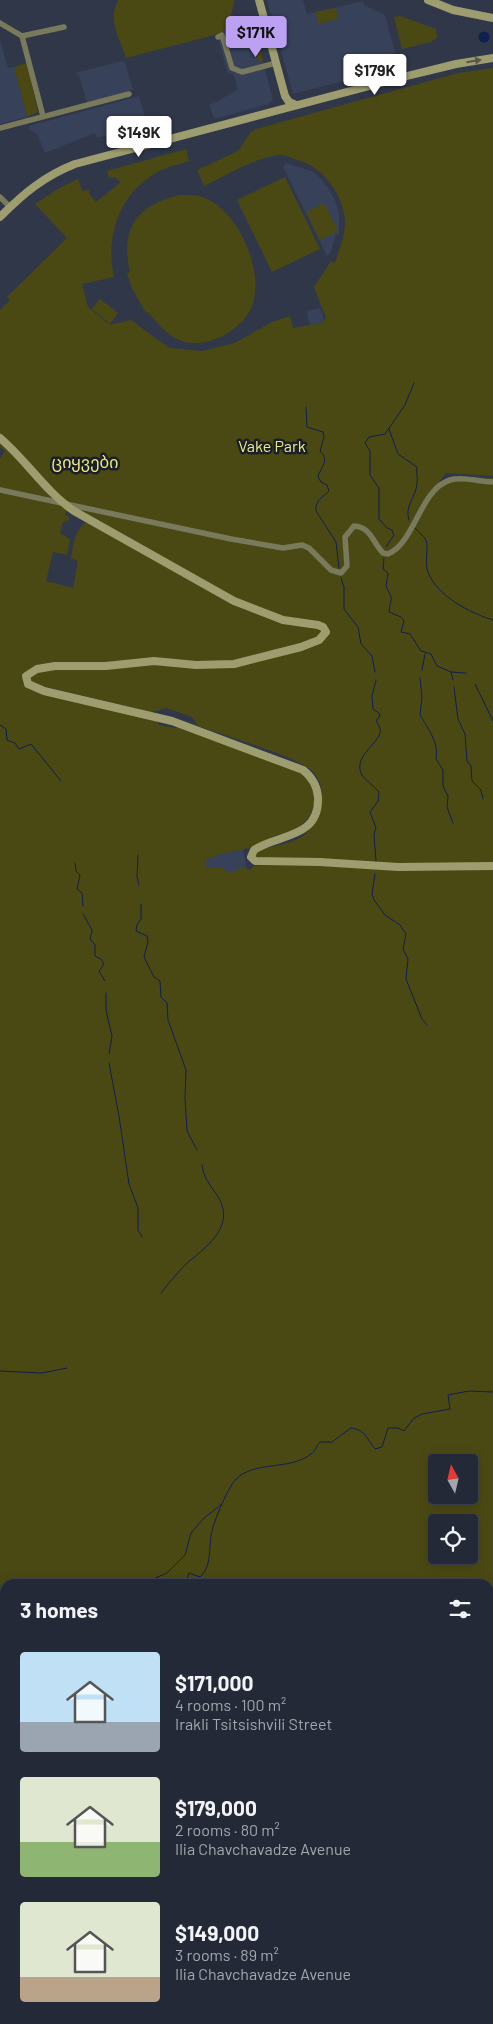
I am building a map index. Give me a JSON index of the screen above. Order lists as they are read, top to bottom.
{
  "parks": ["Vake Park", "ციყვები"],
  "north": "top",
  "page": {
    "price": ["$171K", "$179K", "$149K"],
    "heading": "3 homes",
    "list": [
      {
        "name": "$171,000",
        "note": "4 rooms · 100 m² · Irakli Tsitsishvili Street"
      },
      {
        "name": "$179,000",
        "note": "2 rooms · 80 m² · Ilia Chavchavadze Avenue"
      },
      {
        "name": "$149,000",
        "note": "3 rooms · 89 m² · Ilia Chavchavadze Avenue"
      }
    ]
  }
}
